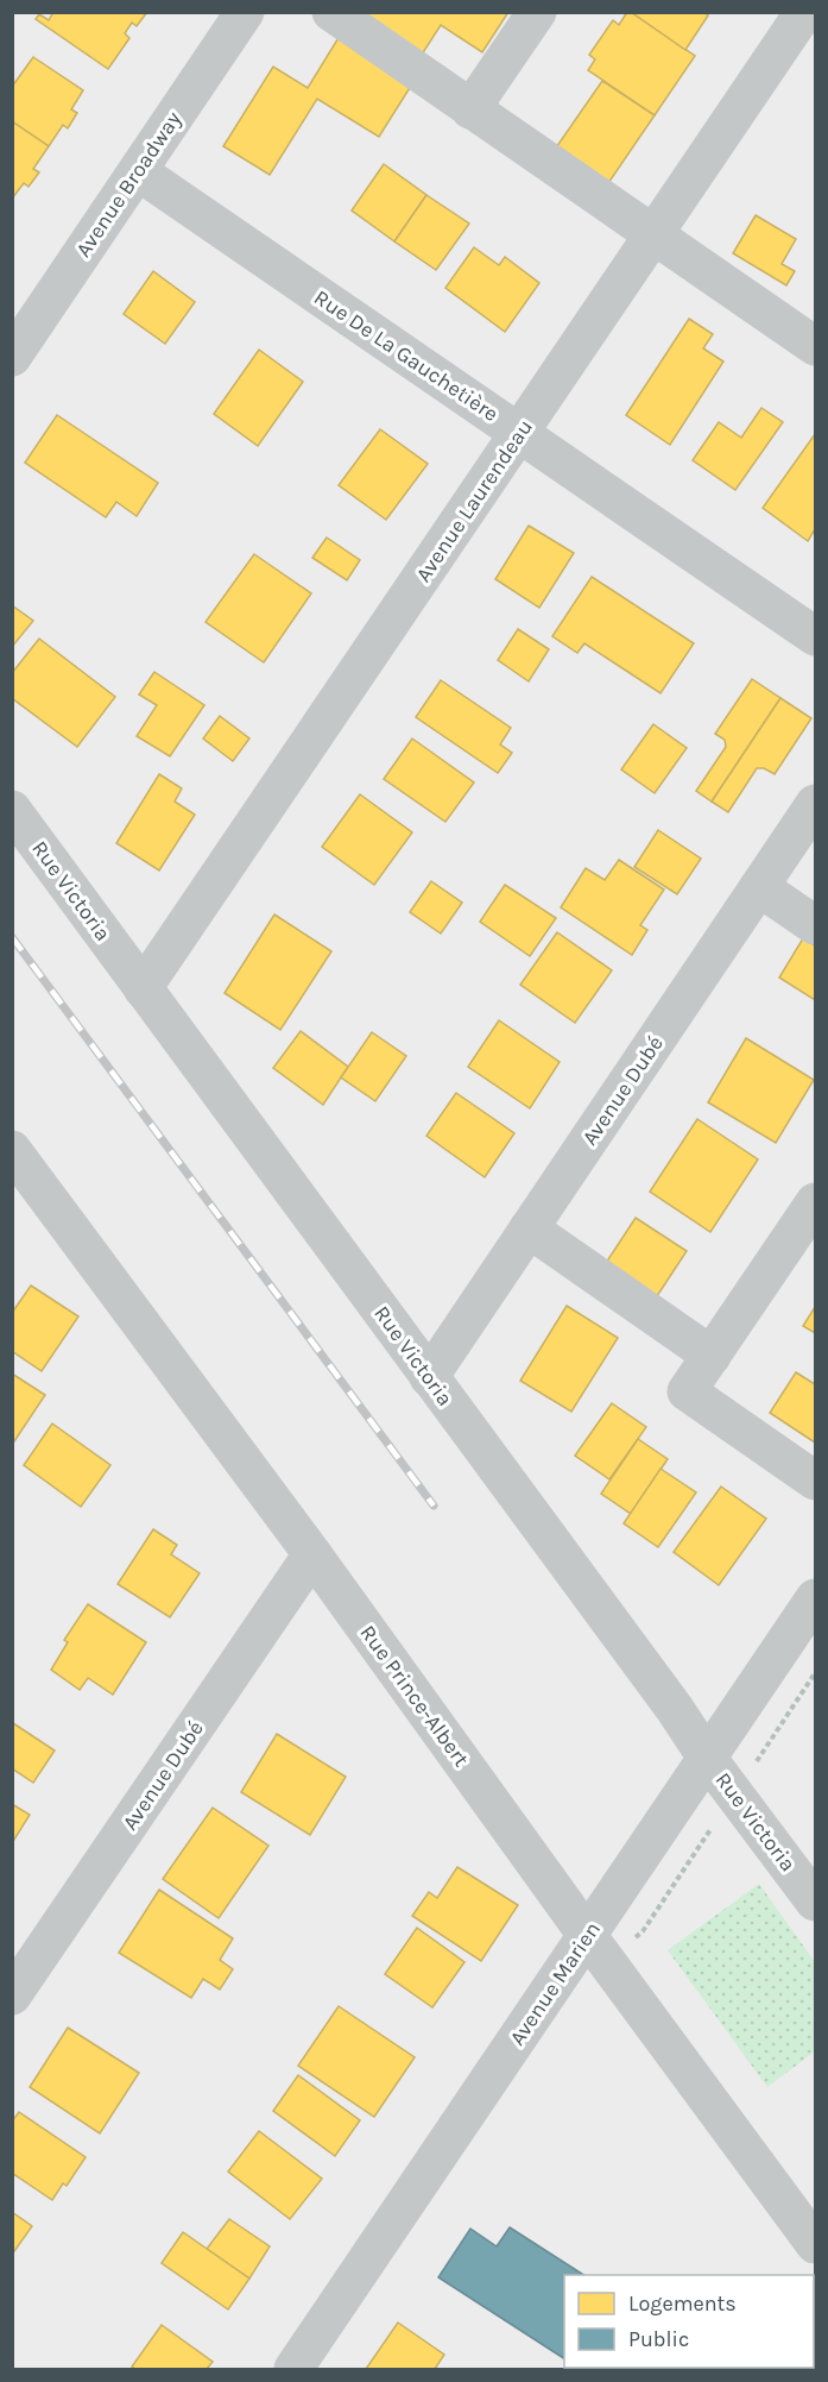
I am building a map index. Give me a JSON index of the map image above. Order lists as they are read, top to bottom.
{
  "streets": {
    "street": [
      "Avenue Broadway",
      "Rue De La Gauchetière",
      "Avenue Laurendeau",
      "Rue Victoria",
      "Avenue Dubé",
      "Rue Prince-Albert",
      "Avenue Marien"
    ]
  },
  "crossings": [
    ["Avenue Broadway", "Rue De La Gauchetière"],
    ["Rue De La Gauchetière", "Avenue Laurendeau"],
    ["Avenue Laurendeau", "Rue Victoria"],
    ["Rue Victoria", "Avenue Dubé"],
    ["Rue Victoria", "Avenue Marien"],
    ["Avenue Dubé", "Rue Prince-Albert"],
    ["Rue Prince-Albert", "Avenue Marien"]
  ],
  "legend": ["Logements", "Public"]
}
